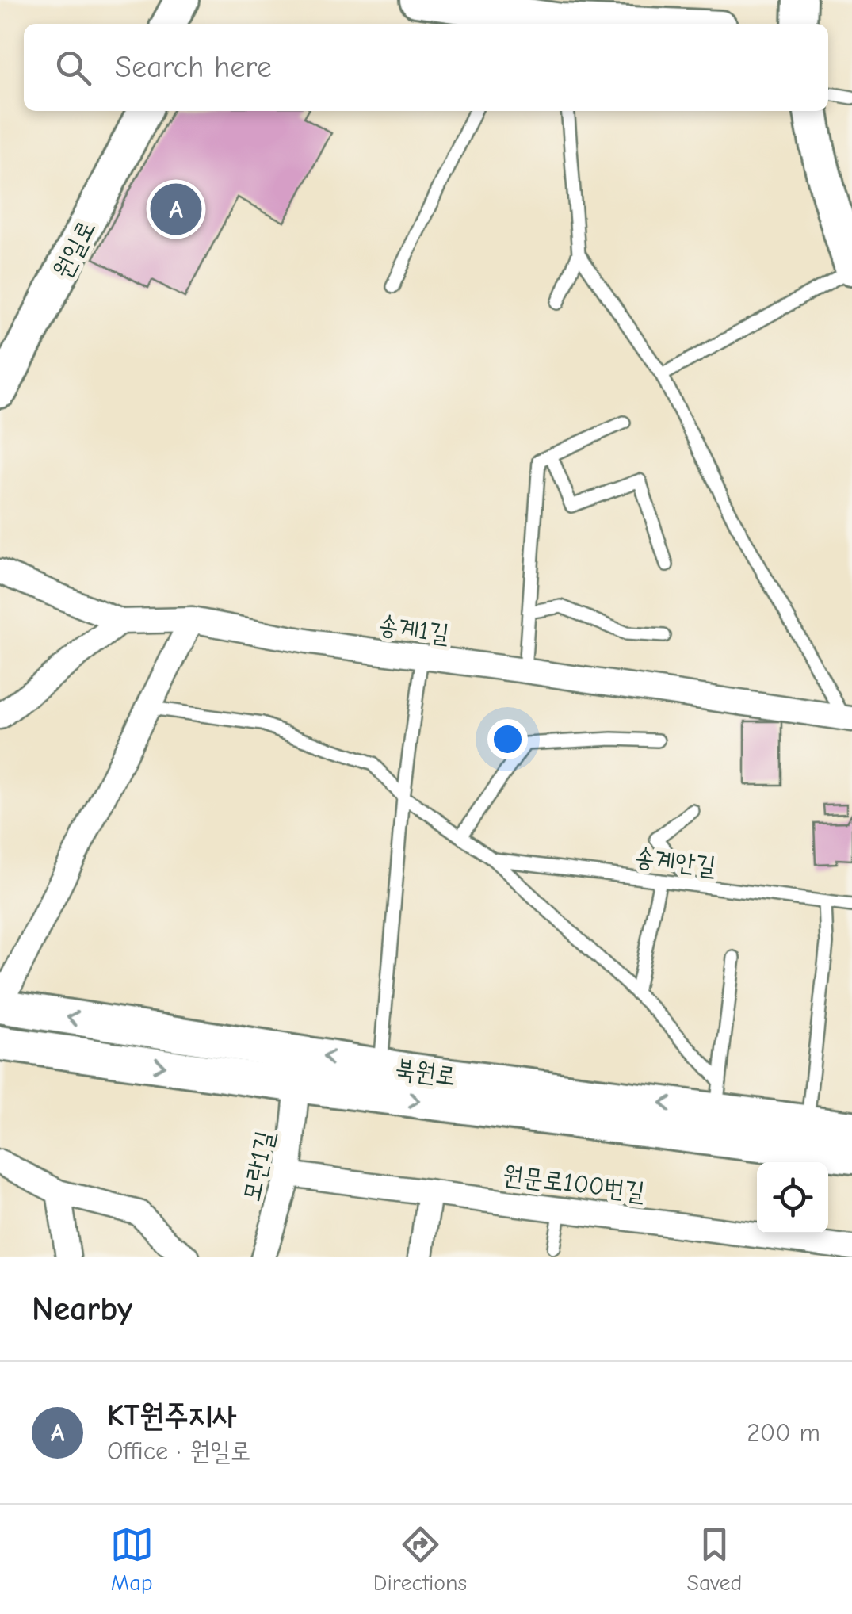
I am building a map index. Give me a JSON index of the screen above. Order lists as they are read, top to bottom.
{
  "streets": {
    "street": [
      "원일로",
      "송계1길",
      "북원로",
      "모란1길",
      "원문로100번길"
    ],
    "lane": ["송계안길"]
  },
  "crossings": [
    ["송계1길", "북원로"],
    ["송계안길", "북원로"],
    ["북원로", "모란1길"],
    ["모란1길", "원문로100번길"]
  ],
  "page": {
    "search": "Search here",
    "pins": "A",
    "heading": "Nearby",
    "list": [
      {
        "mark": "A",
        "name": "KT원주지사",
        "note": "Office · 원일로",
        "value": "200 m"
      }
    ],
    "nav": ["Map", "Directions", "Saved"]
  }
}
